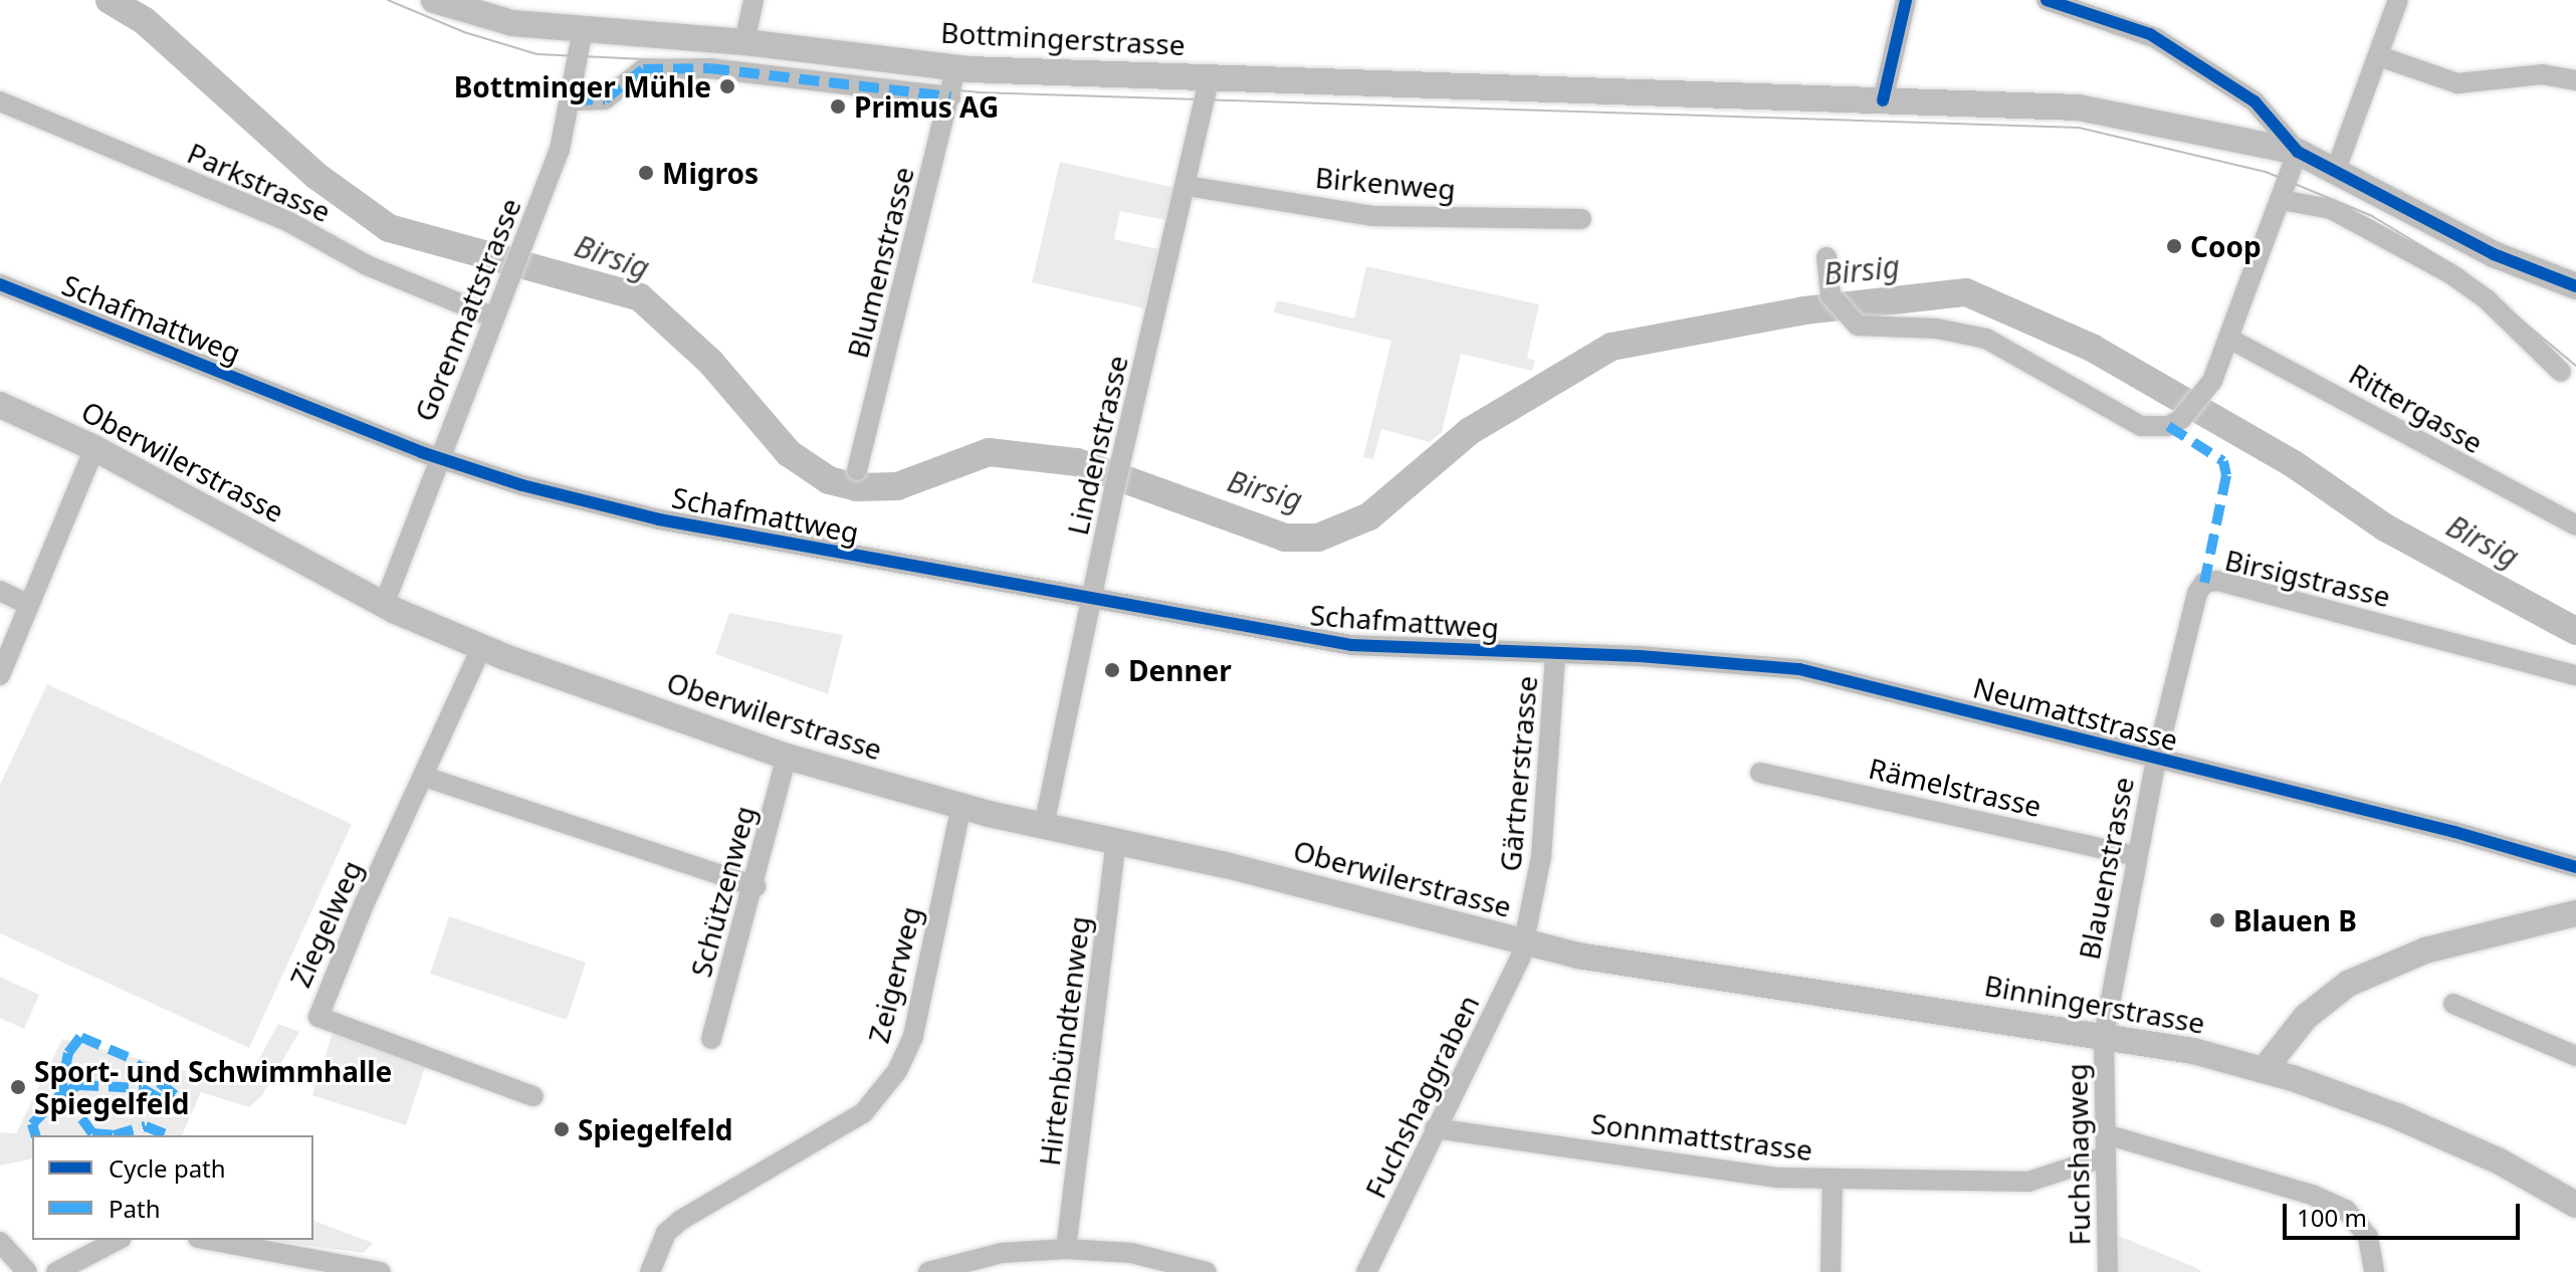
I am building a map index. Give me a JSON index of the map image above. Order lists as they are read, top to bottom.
{
  "streets": {
    "main road": ["Bottmingerstrasse", "Oberwilerstrasse", "Binningerstrasse"],
    "street": [
      "Parkstrasse",
      "Birkenweg",
      "Blumenstrasse",
      "Gorenmattstrasse",
      "Schafmattweg",
      "Rittergasse",
      "Lindenstrasse",
      "Birsigstrasse",
      "Neumattstrasse",
      "Gärtnerstrasse",
      "Rämelstrasse",
      "Blauenstrasse",
      "Schützenweg",
      "Ziegelweg",
      "Zeigerweg",
      "Hirtenbündtenweg",
      "Fuchshaggraben",
      "Sonnmattstrasse",
      "Fuchshagweg"
    ]
  },
  "crossings": [
    ["Bottmingerstrasse", "Blumenstrasse"],
    ["Bottmingerstrasse", "Gorenmattstrasse"],
    ["Bottmingerstrasse", "Lindenstrasse"],
    ["Parkstrasse", "Gorenmattstrasse"],
    ["Birkenweg", "Lindenstrasse"],
    ["Gorenmattstrasse", "Schafmattweg"],
    ["Gorenmattstrasse", "Oberwilerstrasse"],
    ["Schafmattweg", "Lindenstrasse"],
    ["Schafmattweg", "Neumattstrasse"],
    ["Schafmattweg", "Gärtnerstrasse"],
    ["Lindenstrasse", "Oberwilerstrasse"],
    ["Oberwilerstrasse", "Gärtnerstrasse"],
    ["Oberwilerstrasse", "Schützenweg"],
    ["Oberwilerstrasse", "Ziegelweg"],
    ["Oberwilerstrasse", "Zeigerweg"],
    ["Oberwilerstrasse", "Binningerstrasse"],
    ["Oberwilerstrasse", "Hirtenbündtenweg"],
    ["Oberwilerstrasse", "Fuchshaggraben"],
    ["Birsigstrasse", "Neumattstrasse"],
    ["Birsigstrasse", "Blauenstrasse"],
    ["Neumattstrasse", "Gärtnerstrasse"],
    ["Neumattstrasse", "Blauenstrasse"],
    ["Gärtnerstrasse", "Fuchshaggraben"],
    ["Rämelstrasse", "Blauenstrasse"],
    ["Blauenstrasse", "Binningerstrasse"],
    ["Blauenstrasse", "Fuchshagweg"],
    ["Binningerstrasse", "Fuchshagweg"],
    ["Fuchshaggraben", "Sonnmattstrasse"],
    ["Sonnmattstrasse", "Fuchshagweg"]
  ],
  "water": ["Birsig"],
  "places": [
    "Bottminger Mühle",
    "Primus AG",
    "Migros",
    "Coop",
    "Denner",
    "Blauen B",
    "Sport- und Schwimmhalle Spiegelfeld",
    "Spiegelfeld"
  ],
  "legend": ["Cycle path", "Path"],
  "scale_bar": "100 m"
}
